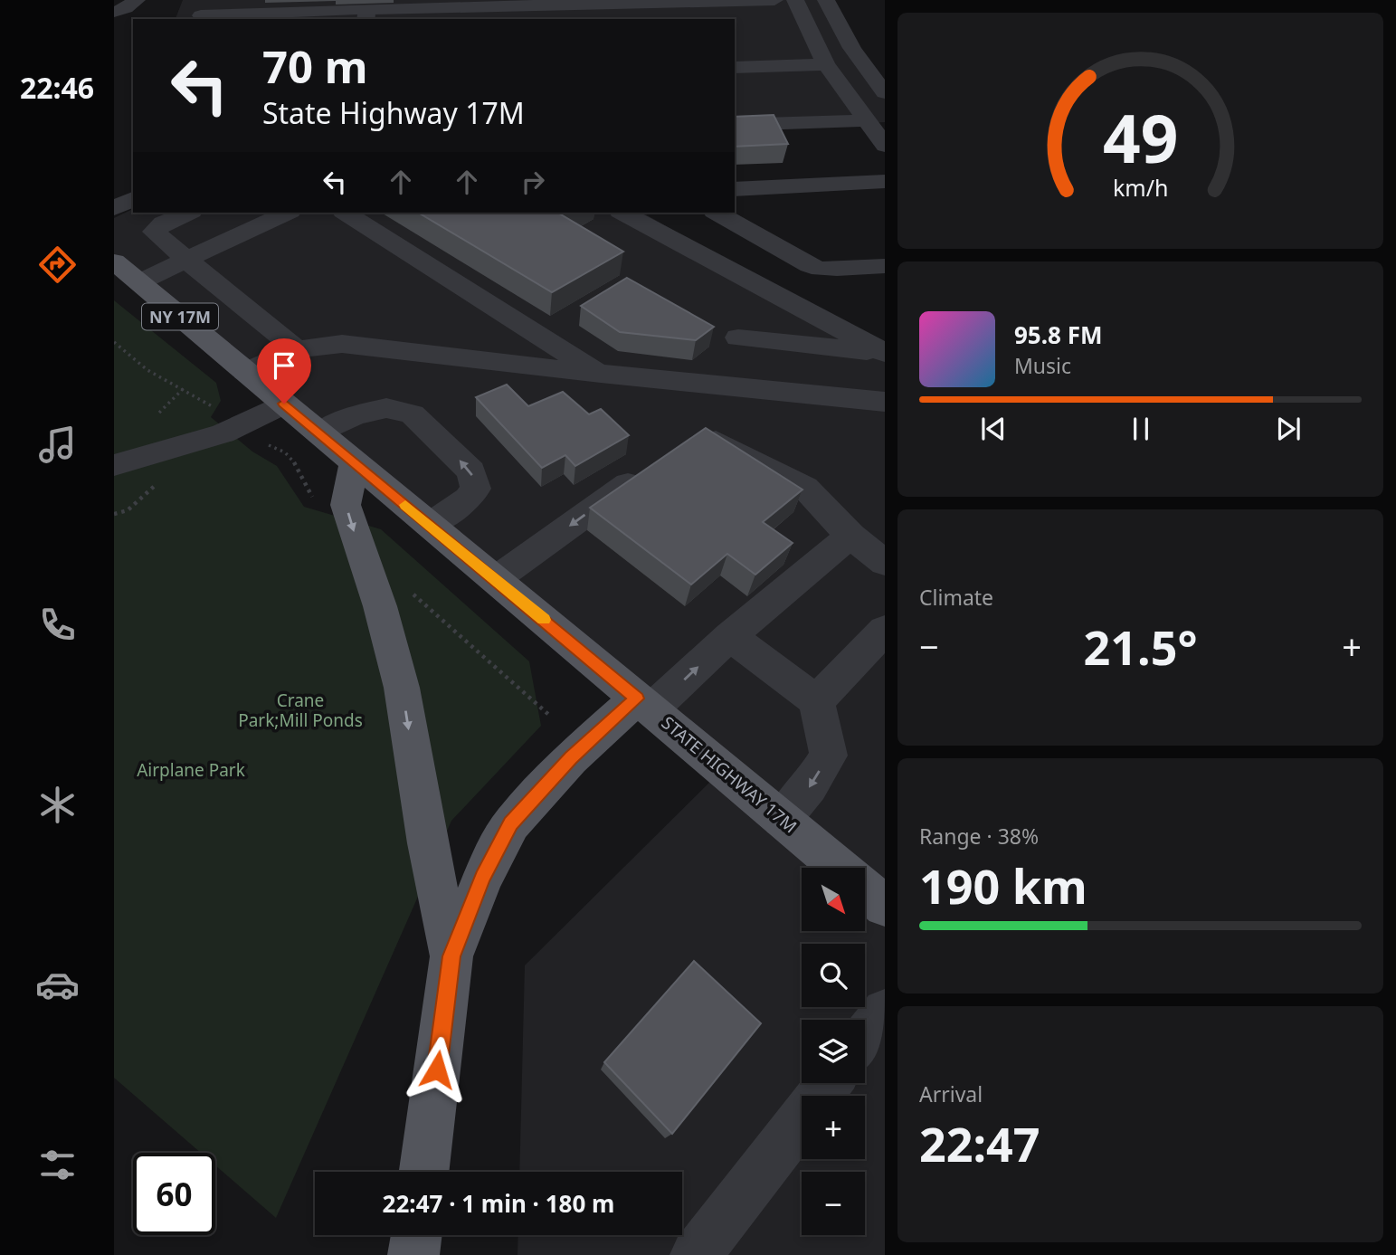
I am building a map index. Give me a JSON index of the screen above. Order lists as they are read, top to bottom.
{
  "streets": {
    "main road": ["NY 17M", "STATE HIGHWAY 17M"]
  },
  "crossings": [
    ["NY 17M", "STATE HIGHWAY 17M"]
  ],
  "parks": ["Crane Park;Mill Ponds", "Airplane Park"],
  "north": "bottom right",
  "page": {
    "tabs": "22:46",
    "turn": ["70 m", "State Highway 17M"],
    "song": ["95.8 FM", "Music"],
    "tile": [
      "Climate",
      ["Range · 38%", "190 km"],
      ["Arrival", "22:47"]
    ],
    "heat": ["−", "21.5°", "+"],
    "map_buttons": ["+", "−"],
    "limit": "60",
    "trip": "22:47 · 1 min · 180 m",
    "gauge": ["49", "km/h"]
  }
}
